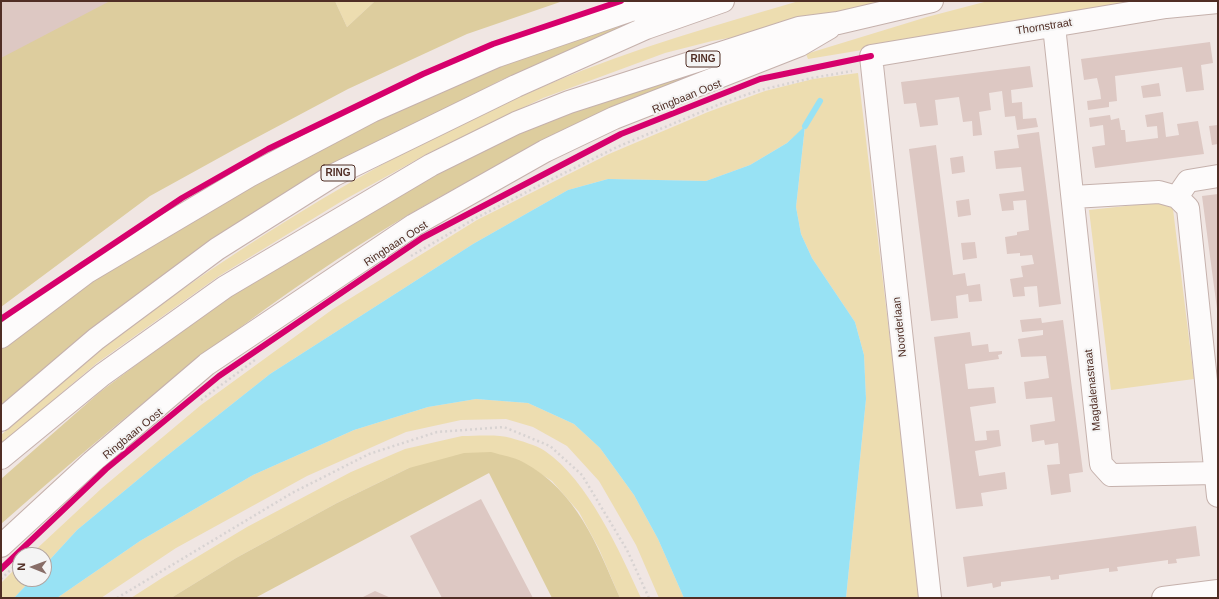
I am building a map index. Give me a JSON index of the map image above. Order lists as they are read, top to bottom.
{
  "streets": {
    "main road": [
      "Thornstraat",
      "RING",
      "Noorderlaan",
      "Magdalenastraat"
    ],
    "cycle path": ["Ringbaan Oost"]
  },
  "crossings": [
    ["Thornstraat", "Noorderlaan"],
    ["Thornstraat", "Magdalenastraat"]
  ],
  "north": "left"
}
